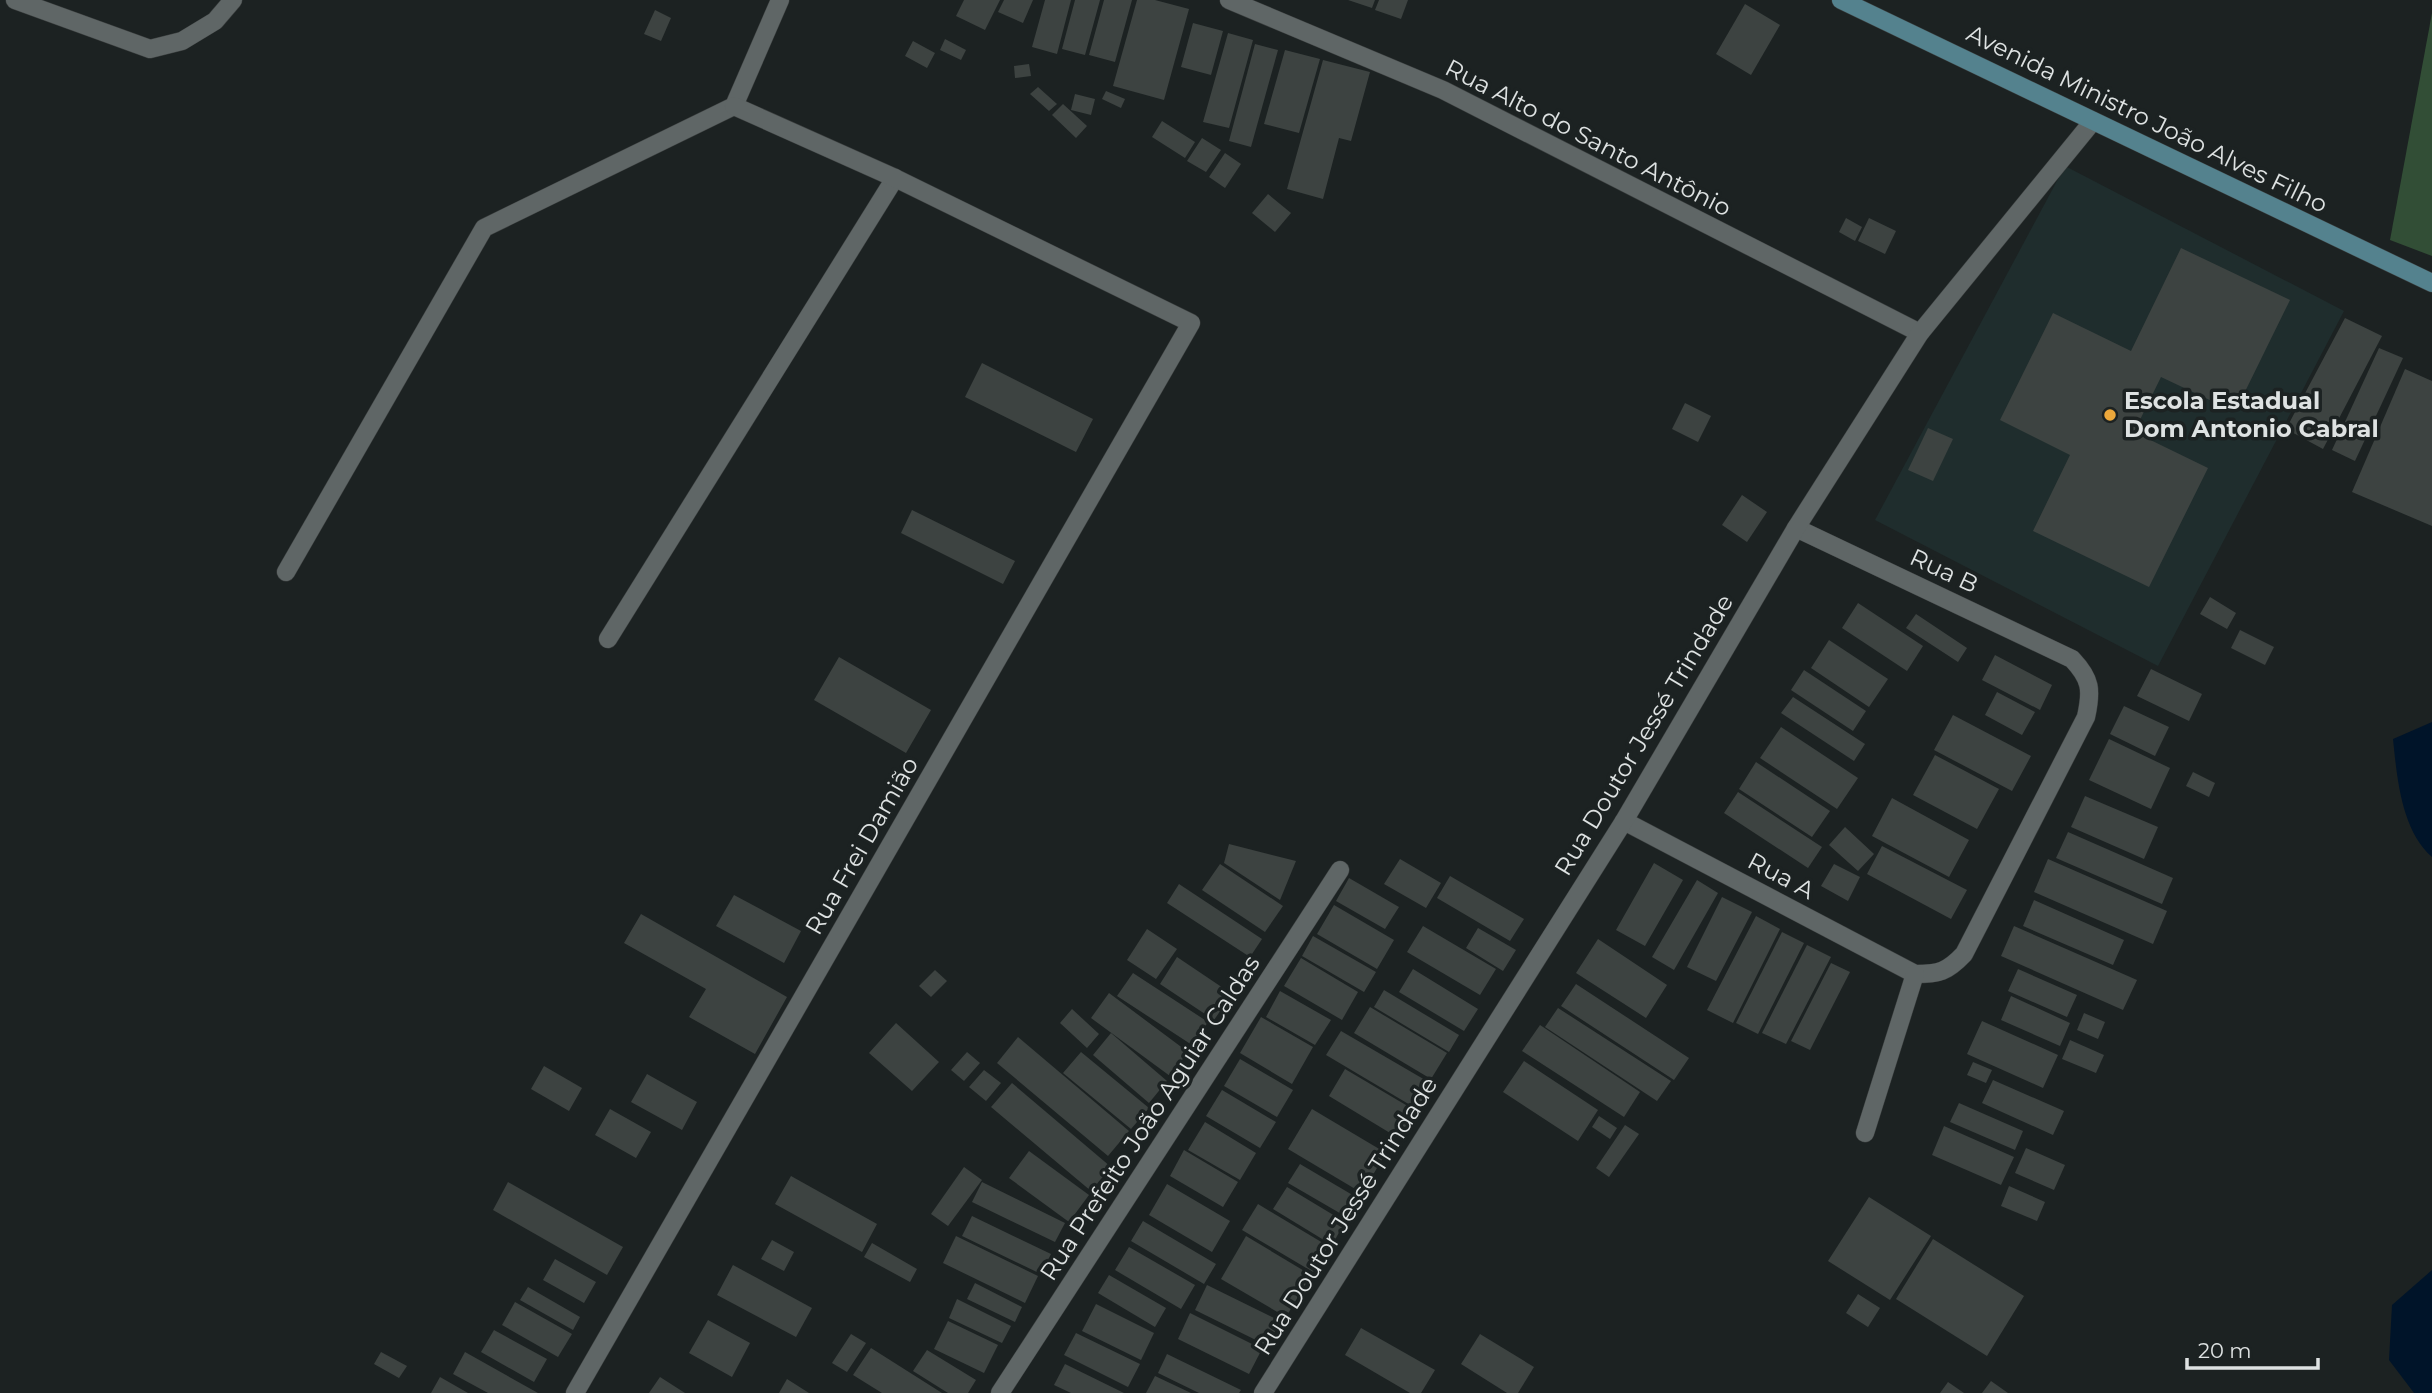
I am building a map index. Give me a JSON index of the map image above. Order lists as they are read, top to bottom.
{
  "streets": {
    "main road": ["Avenida Ministro João Alves Filho"],
    "street": [
      "Rua Alto do Santo Antônio",
      "Rua B",
      "Rua Doutor Jessé Trindade",
      "Rua Frei Damião",
      "Rua A",
      "Rua Prefeito João Aguiar Caldas"
    ]
  },
  "crossings": [
    ["Avenida Ministro João Alves Filho", "Rua Doutor Jessé Trindade"],
    ["Rua Alto do Santo Antônio", "Rua Doutor Jessé Trindade"],
    ["Rua B", "Rua Doutor Jessé Trindade"],
    ["Rua B", "Rua A"],
    ["Rua Doutor Jessé Trindade", "Rua A"]
  ],
  "places": ["Escola Estadual Dom Antonio Cabral"],
  "scale_bar": "20 m"
}
